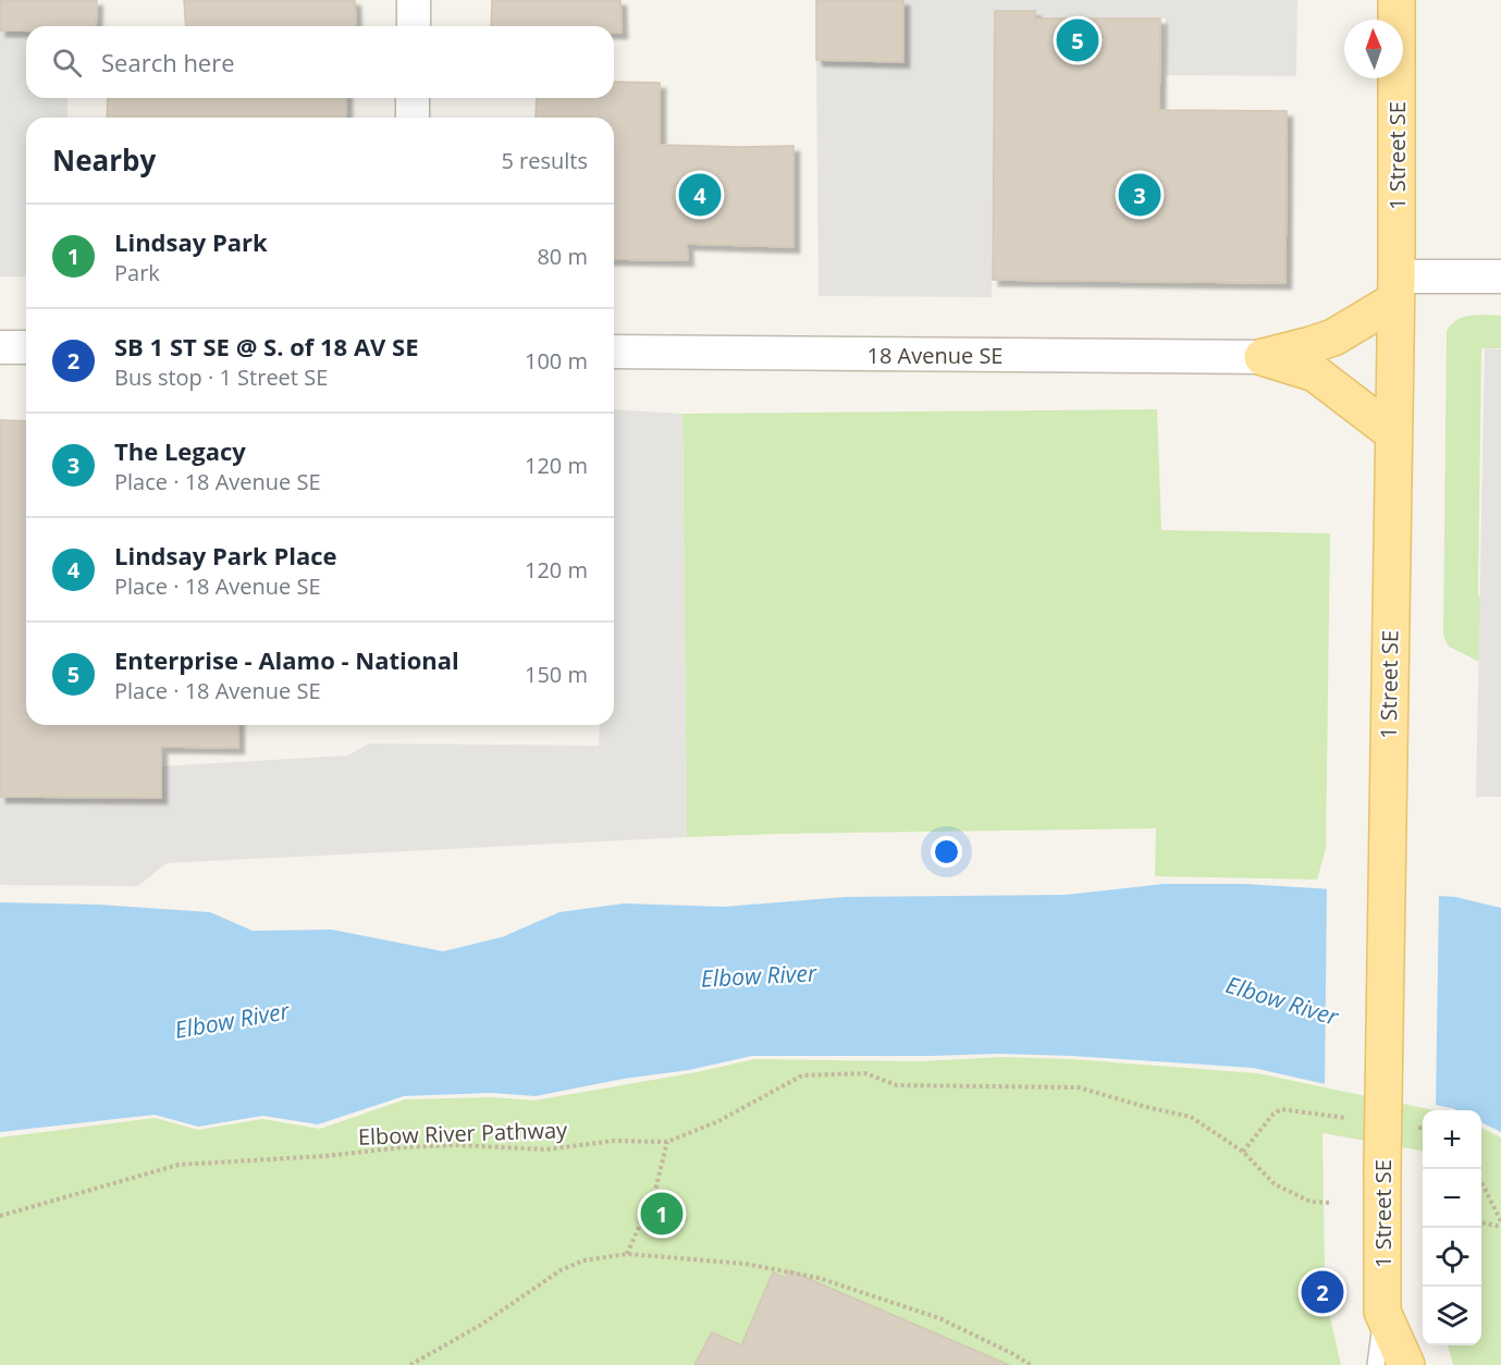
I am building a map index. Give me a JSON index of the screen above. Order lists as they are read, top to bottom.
{
  "streets": {
    "main road": ["1 Street SE"],
    "street": ["18 Avenue SE"],
    "path": ["Elbow River Pathway"]
  },
  "water": ["Elbow River"],
  "north": "top",
  "page": {
    "pins": [
      "5",
      "3",
      "4",
      "1",
      "2"
    ],
    "search": "Search here",
    "heading": ["Nearby", "5 results"],
    "list": [
      {
        "mark": "1",
        "name": "Lindsay Park",
        "note": "Park",
        "value": "80 m"
      },
      {
        "mark": "2",
        "name": "SB 1 ST SE @ S. of 18 AV SE",
        "note": "Bus stop · 1 Street SE",
        "value": "100 m"
      },
      {
        "mark": "3",
        "name": "The Legacy",
        "note": "Place · 18 Avenue SE",
        "value": "120 m"
      },
      {
        "mark": "4",
        "name": "Lindsay Park Place",
        "note": "Place · 18 Avenue SE",
        "value": "120 m"
      },
      {
        "mark": "5",
        "name": "Enterprise - Alamo - National",
        "note": "Place · 18 Avenue SE",
        "value": "150 m"
      }
    ],
    "map_buttons": ["+", "−"]
  }
}
